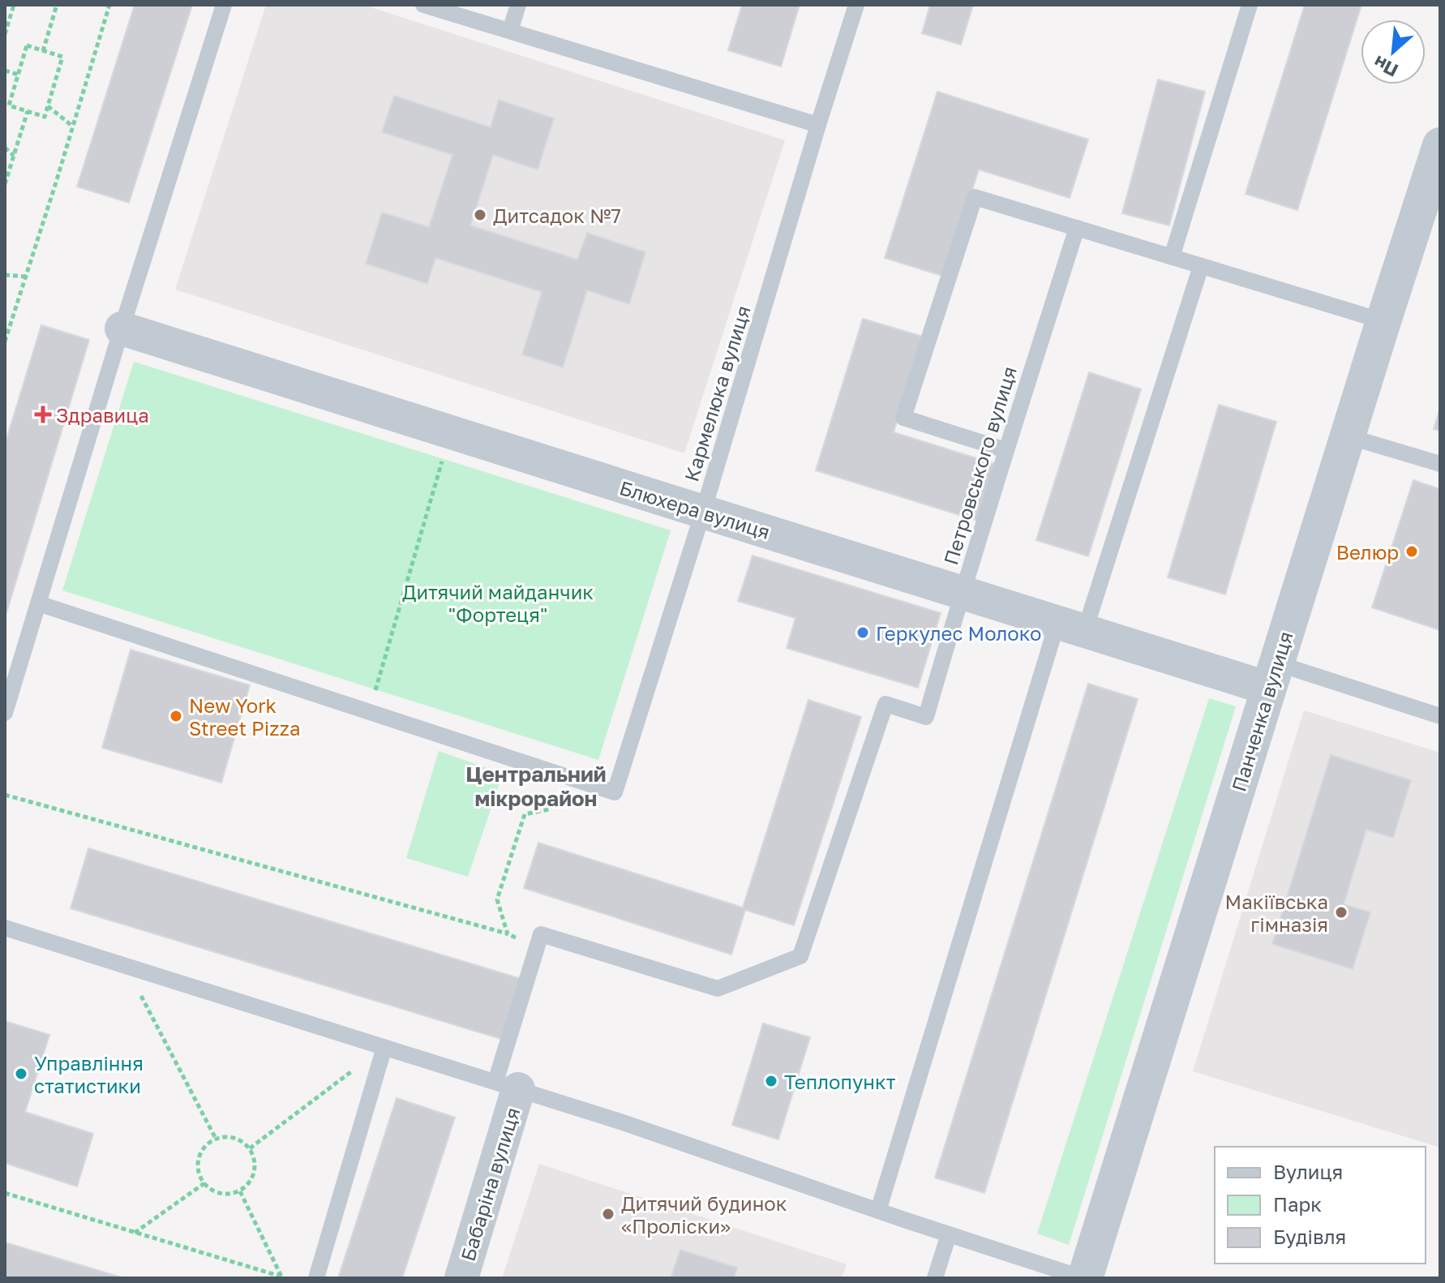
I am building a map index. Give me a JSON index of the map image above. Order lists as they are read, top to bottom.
{
  "streets": {
    "street": ["Блюхера вулиця", "Панченка вулиця", "Бабаріна вулиця"],
    "lane": ["Кармелюка вулиця", "Петровського вулиця"]
  },
  "crossings": [
    ["Кармелюка вулиця", "Блюхера вулиця"],
    ["Петровського вулиця", "Блюхера вулиця"],
    ["Петровського вулиця", "Бабаріна вулиця"],
    ["Блюхера вулиця", "Панченка вулиця"]
  ],
  "districts": ["Центральний мікрорайон"],
  "parks": ["Дитячий майданчик \"Фортеця\""],
  "places": {
    "other": [
      "Дитсадок №7",
      "Велюр",
      "Геркулес Молоко",
      "New York Street Pizza",
      "Макіївська гімназія",
      "Управління статистики",
      "Теплопункт",
      "Дитячий будинок «Проліски»"
    ],
    "health": ["Здравица"]
  },
  "legend": ["Вулиця", "Парк", "Будівля"],
  "north": "bottom left"
}
